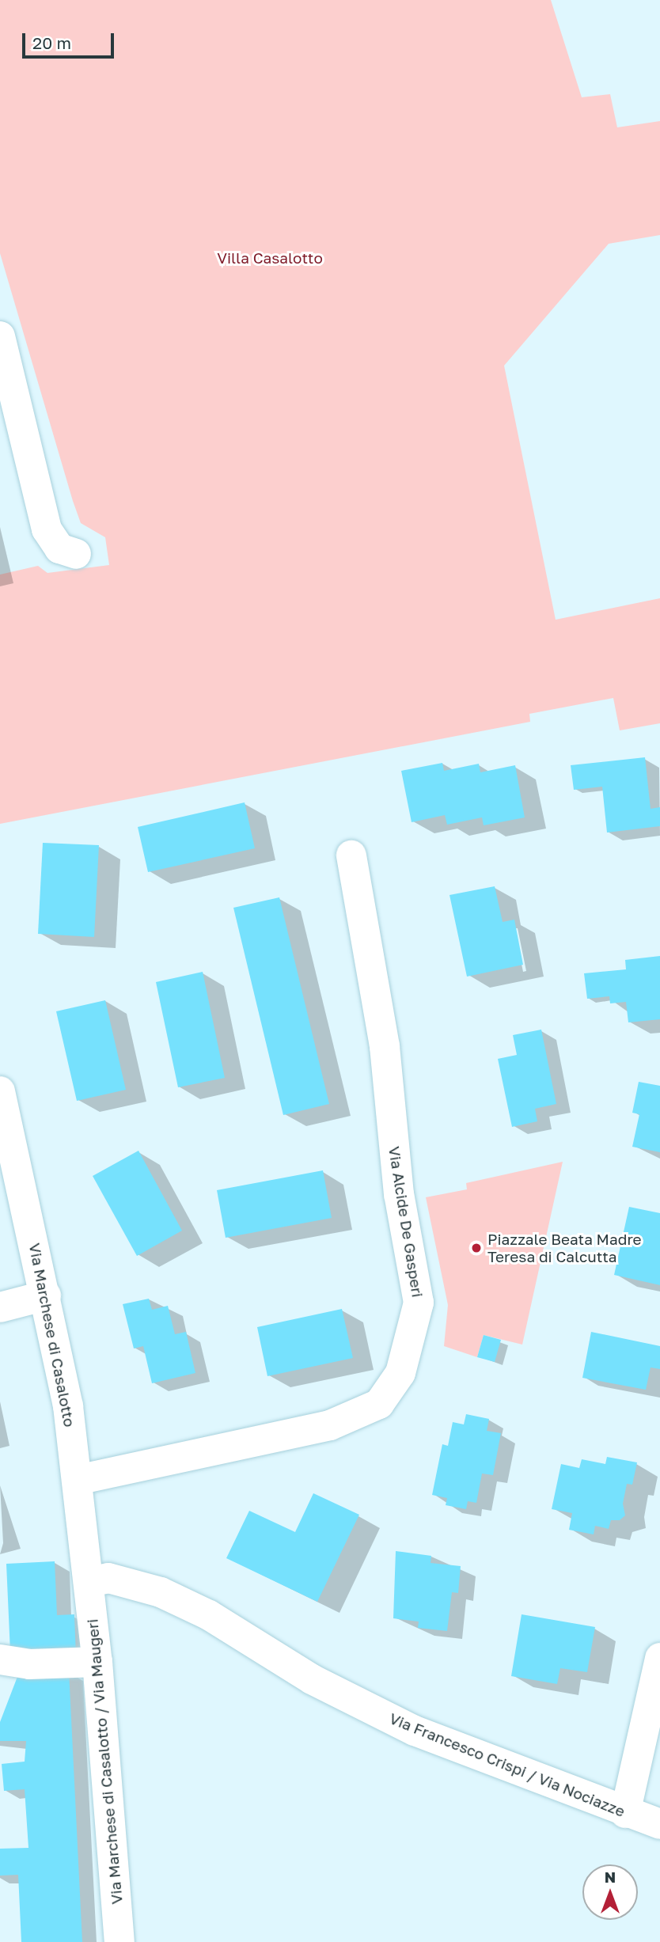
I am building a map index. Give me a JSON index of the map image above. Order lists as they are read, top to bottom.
{
  "streets": {
    "street": [
      "Via Alcide De Gasperi",
      "Via Marchese di Casalotto",
      "Via Marchese di Casalotto / Via Maugeri",
      "Via Francesco Crispi / Via Nociazze"
    ]
  },
  "crossings": [
    ["Via Alcide De Gasperi", "Via Marchese di Casalotto"],
    ["Via Marchese di Casalotto", "Via Marchese di Casalotto / Via Maugeri"],
    ["Via Marchese di Casalotto", "Via Francesco Crispi / Via Nociazze"],
    ["Via Marchese di Casalotto / Via Maugeri", "Via Francesco Crispi / Via Nociazze"]
  ],
  "parks": ["Villa Casalotto"],
  "places": ["Piazzale Beata Madre Teresa di Calcutta"],
  "scale_bar": "20 m",
  "north": "top"
}
